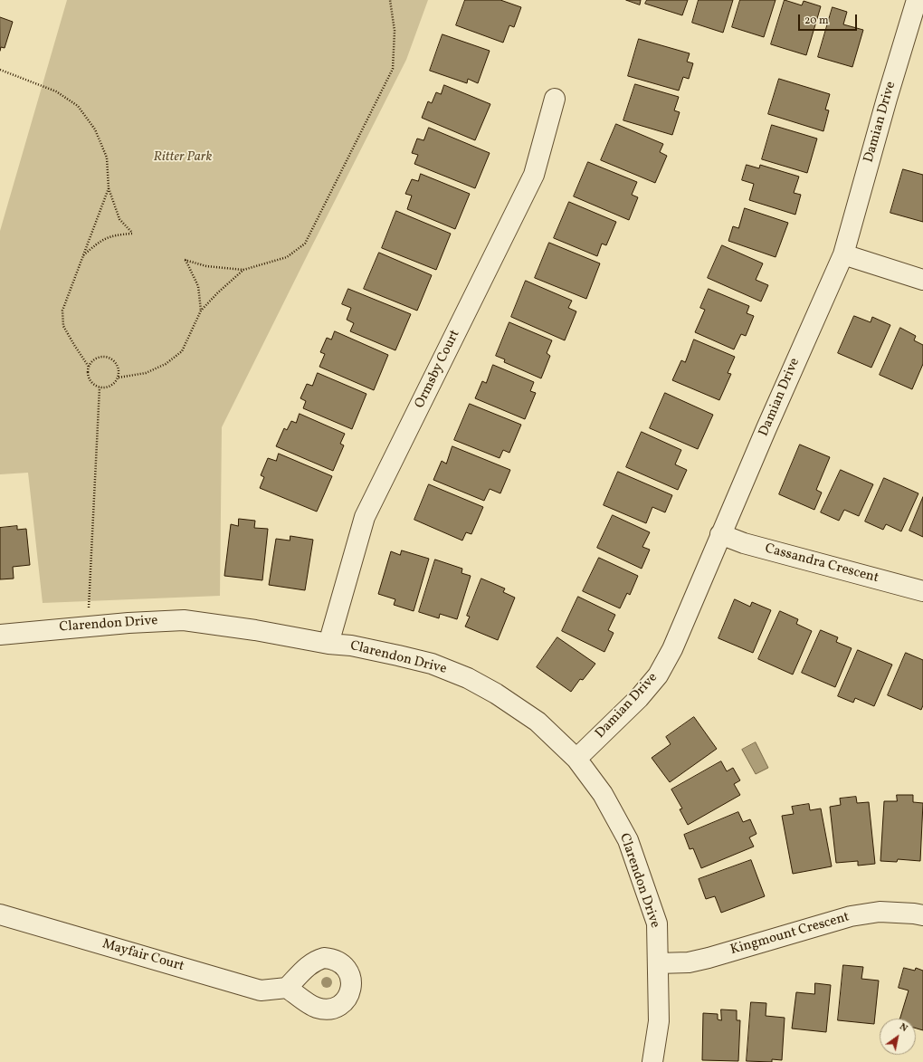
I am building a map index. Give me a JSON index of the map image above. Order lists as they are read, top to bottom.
{
  "streets": {
    "street": [
      "Damian Drive",
      "Ormsby Court",
      "Cassandra Crescent",
      "Clarendon Drive",
      "Kingmount Crescent",
      "Mayfair Court"
    ]
  },
  "crossings": [
    ["Damian Drive", "Cassandra Crescent"],
    ["Damian Drive", "Clarendon Drive"],
    ["Ormsby Court", "Clarendon Drive"],
    ["Clarendon Drive", "Kingmount Crescent"]
  ],
  "parks": ["Ritter Park"],
  "scale_bar": "20 m",
  "north": "top right"
}
